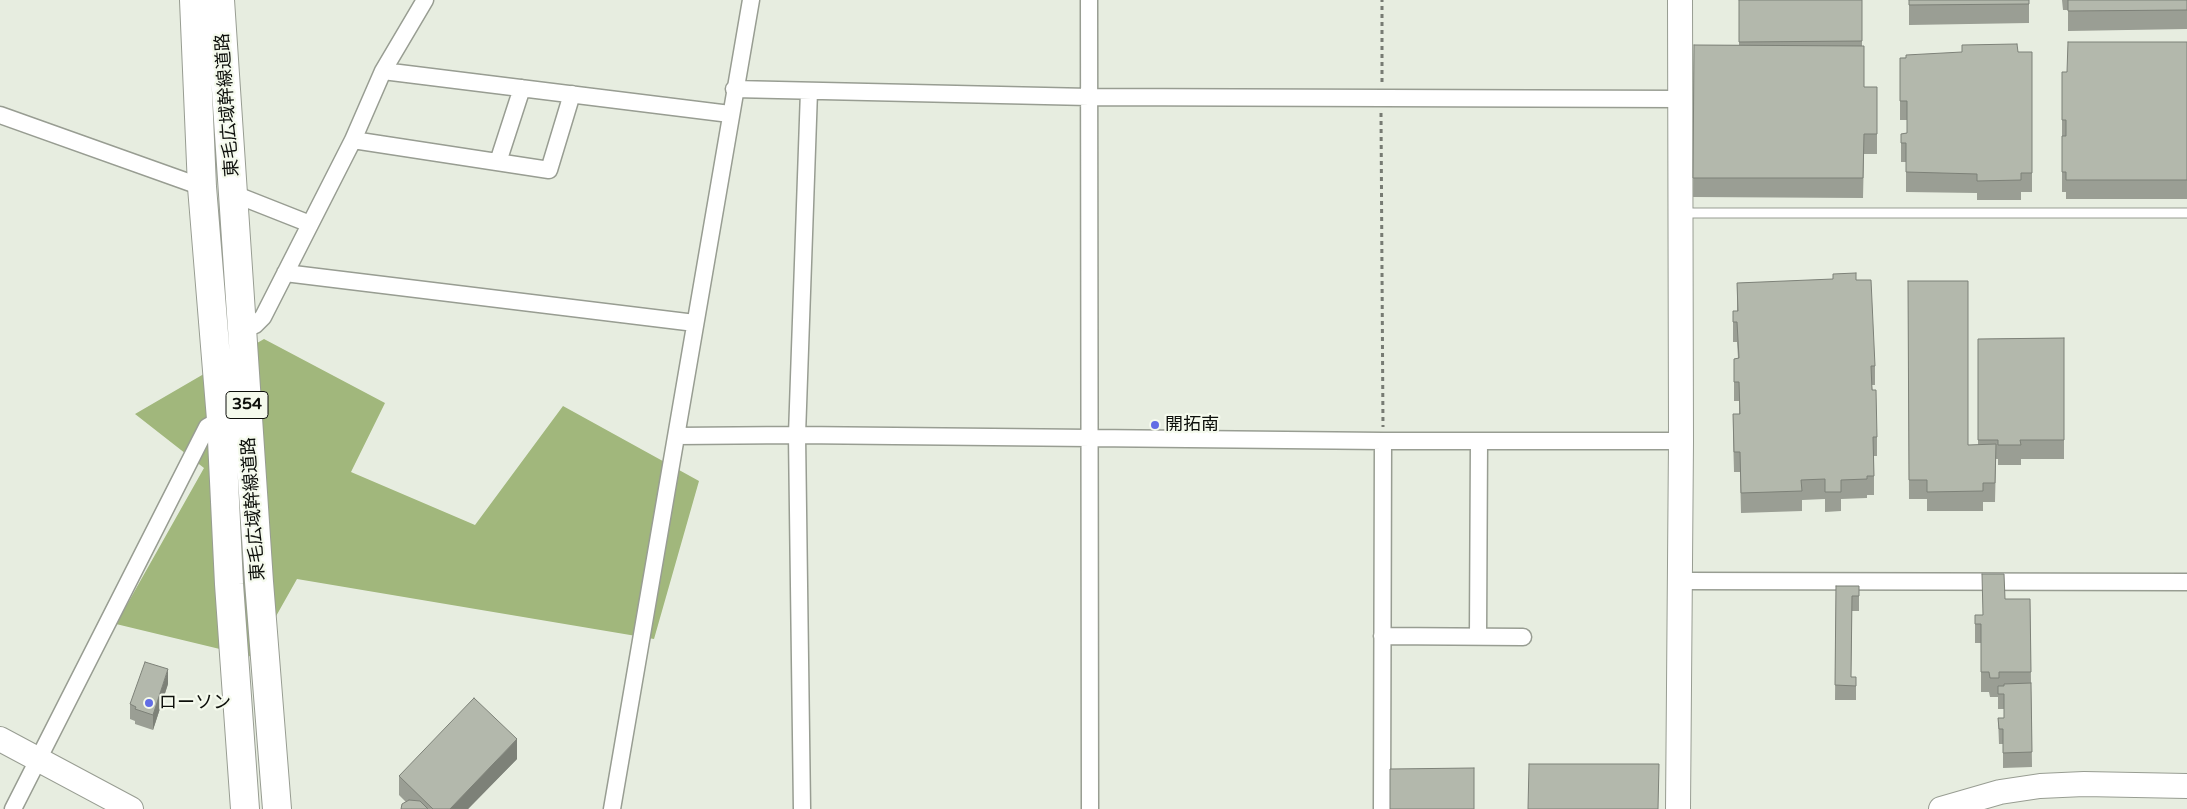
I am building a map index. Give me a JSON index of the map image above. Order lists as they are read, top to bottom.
{
  "streets": {
    "highway": ["東毛広域幹線道路", "354"]
  },
  "places": ["開拓南", "ローソン"]
}
